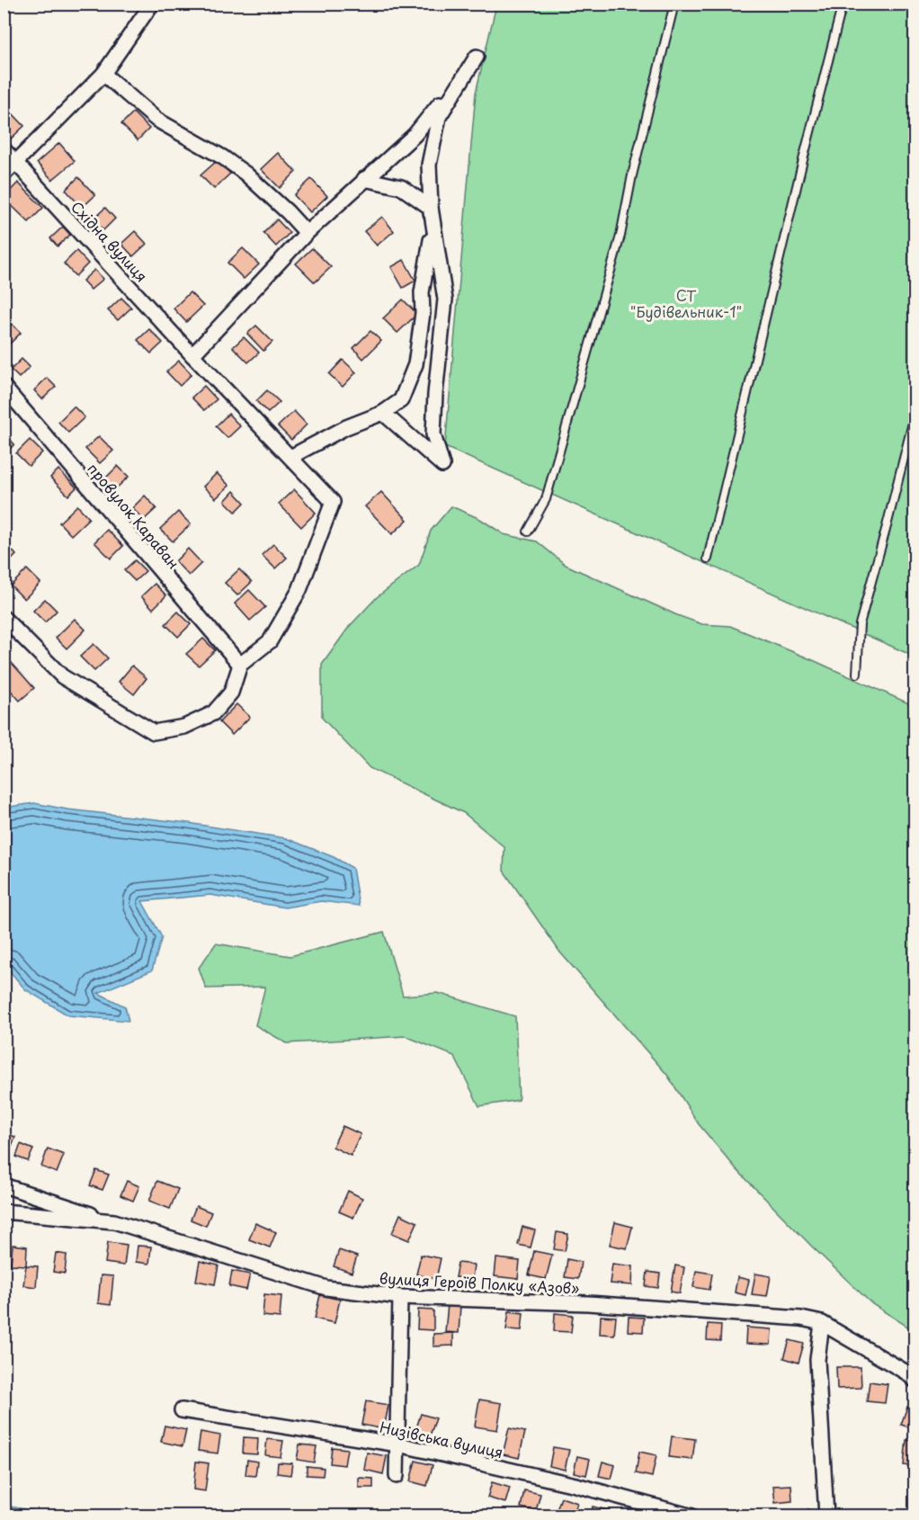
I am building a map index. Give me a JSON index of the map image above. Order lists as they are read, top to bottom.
{
  "streets": {
    "street": [
      "Східна вулиця",
      "провулок Караван",
      "вулиця Героїв Полку «Азов»",
      "Низівська вулиця"
    ]
  },
  "crossings": [
    ["Східна вулиця", "провулок Караван"]
  ],
  "parks": ["СТ \"Будівельник-1\""]
}
